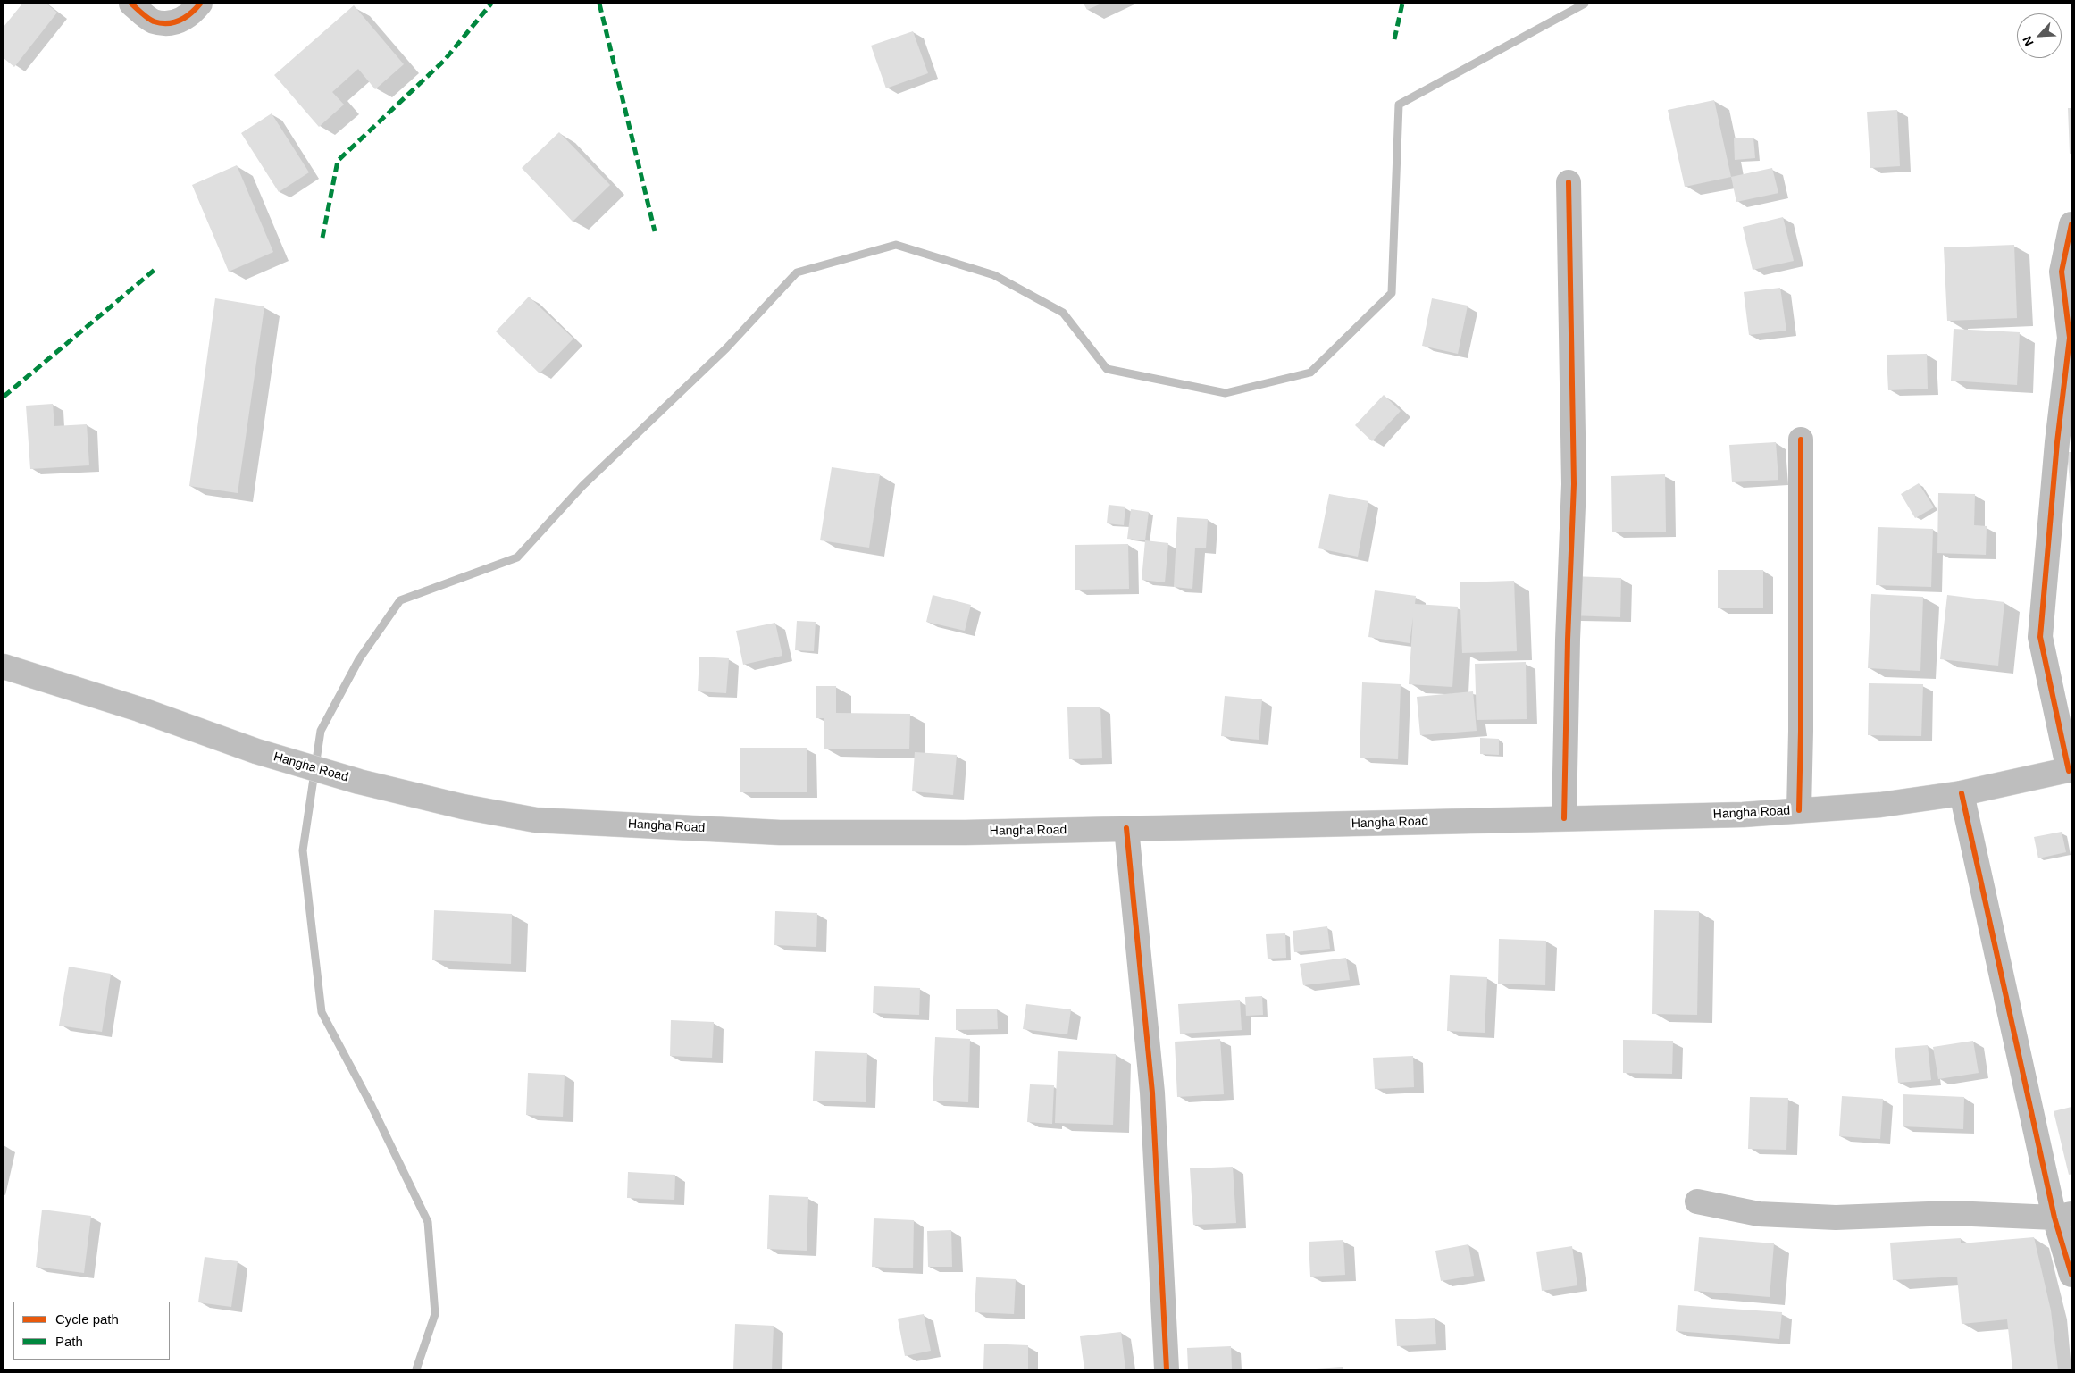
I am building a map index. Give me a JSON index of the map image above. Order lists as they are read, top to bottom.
{
  "streets": {
    "main road": ["Hangha Road"]
  },
  "legend": ["Cycle path", "Path"],
  "north": "bottom left"
}
